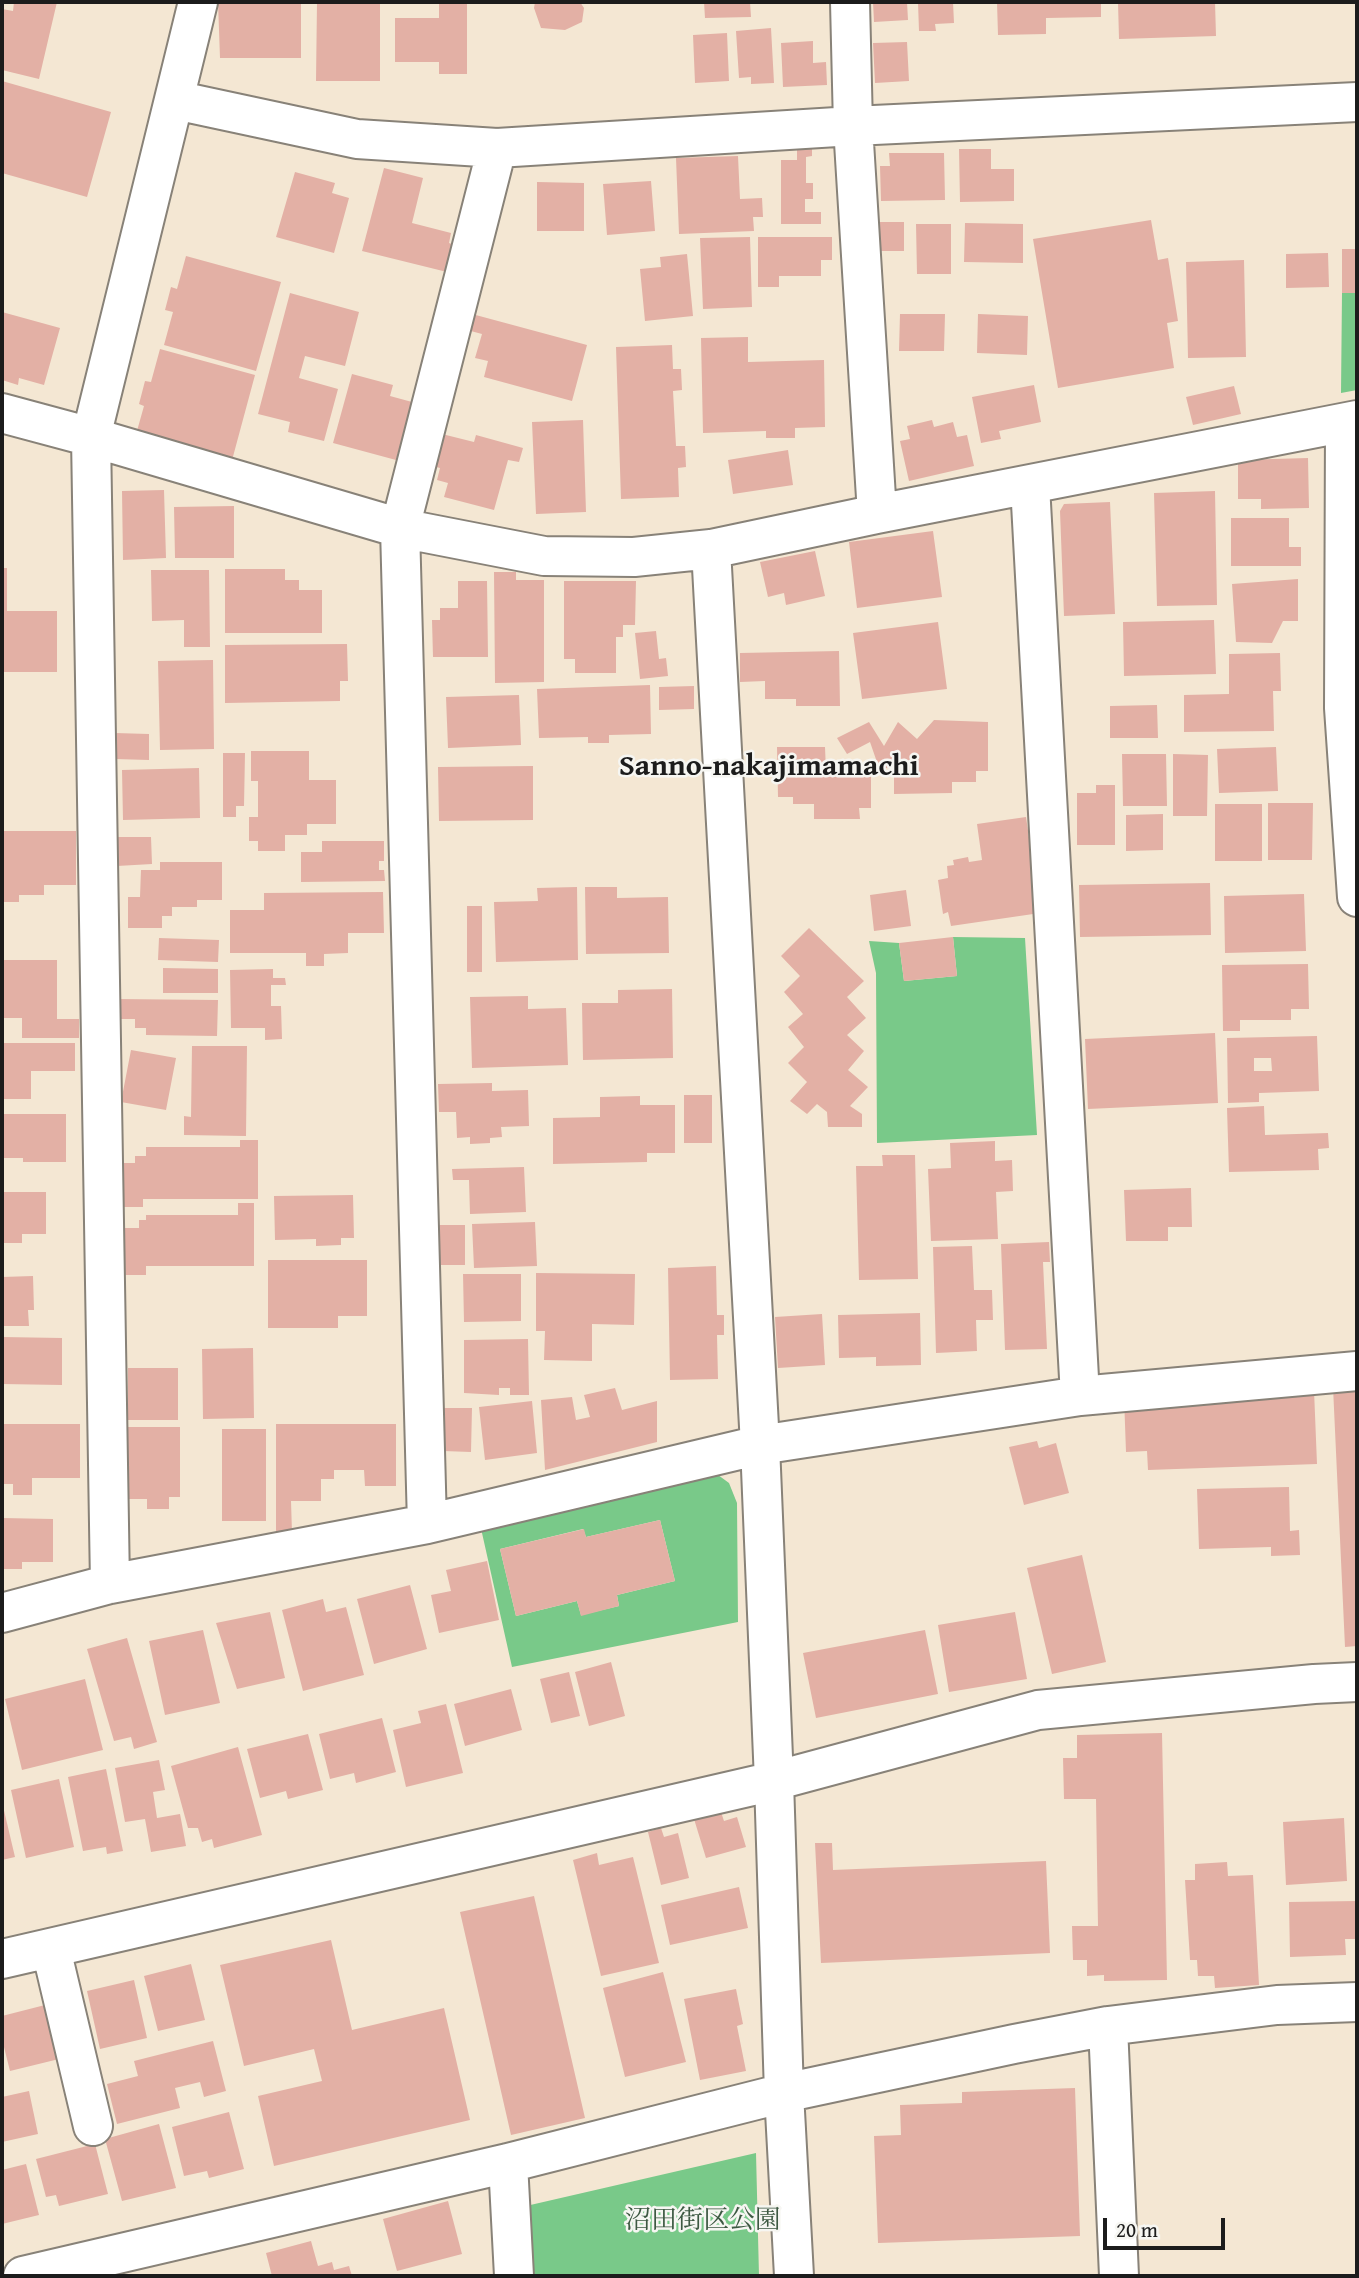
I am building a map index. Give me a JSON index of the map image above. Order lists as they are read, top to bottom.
{
  "districts": ["Sanno-nakajimamachi"],
  "parks": ["沼田街区公園"],
  "scale_bar": "20 m"
}
